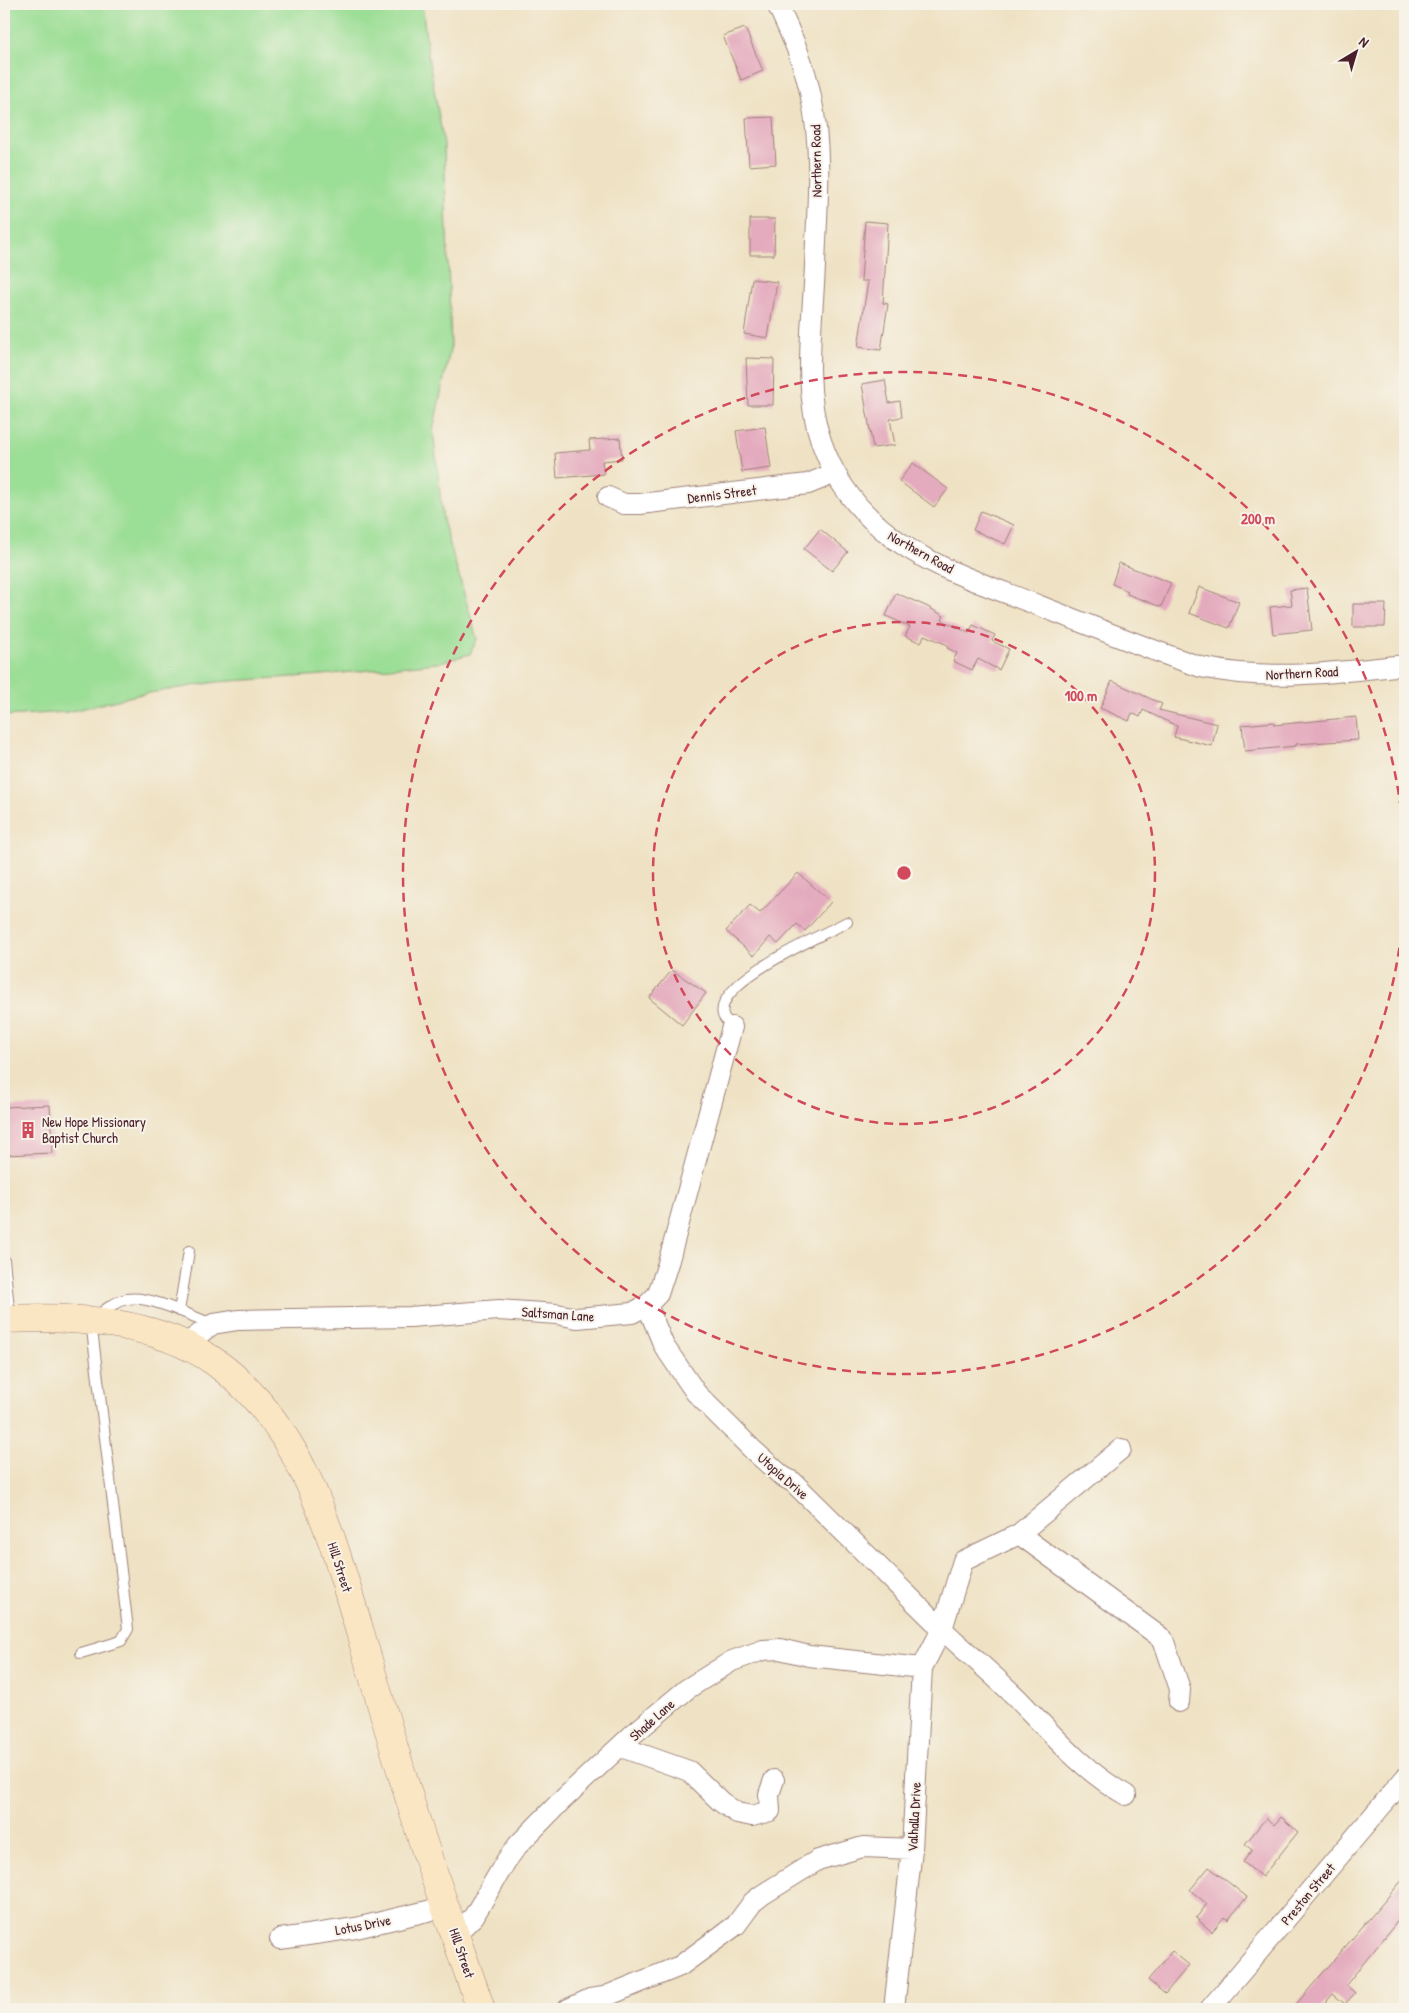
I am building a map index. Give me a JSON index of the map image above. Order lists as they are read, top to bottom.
{
  "streets": {
    "street": [
      "Northern Road",
      "Dennis Street",
      "Saltsman Lane",
      "Utopia Drive",
      "Hill Street",
      "Shade Lane",
      "Valhalla Drive",
      "Preston Street",
      "Lotus Drive"
    ]
  },
  "crossings": [
    ["Northern Road", "Dennis Street"],
    ["Saltsman Lane", "Utopia Drive"],
    ["Saltsman Lane", "Hill Street"],
    ["Utopia Drive", "Valhalla Drive"],
    ["Hill Street", "Shade Lane"],
    ["Hill Street", "Lotus Drive"],
    ["Shade Lane", "Valhalla Drive"]
  ],
  "places": {
    "building": ["New Hope Missionary Baptist Church"]
  },
  "north": "top right",
  "rings": ["200 m", "100 m"]
}
